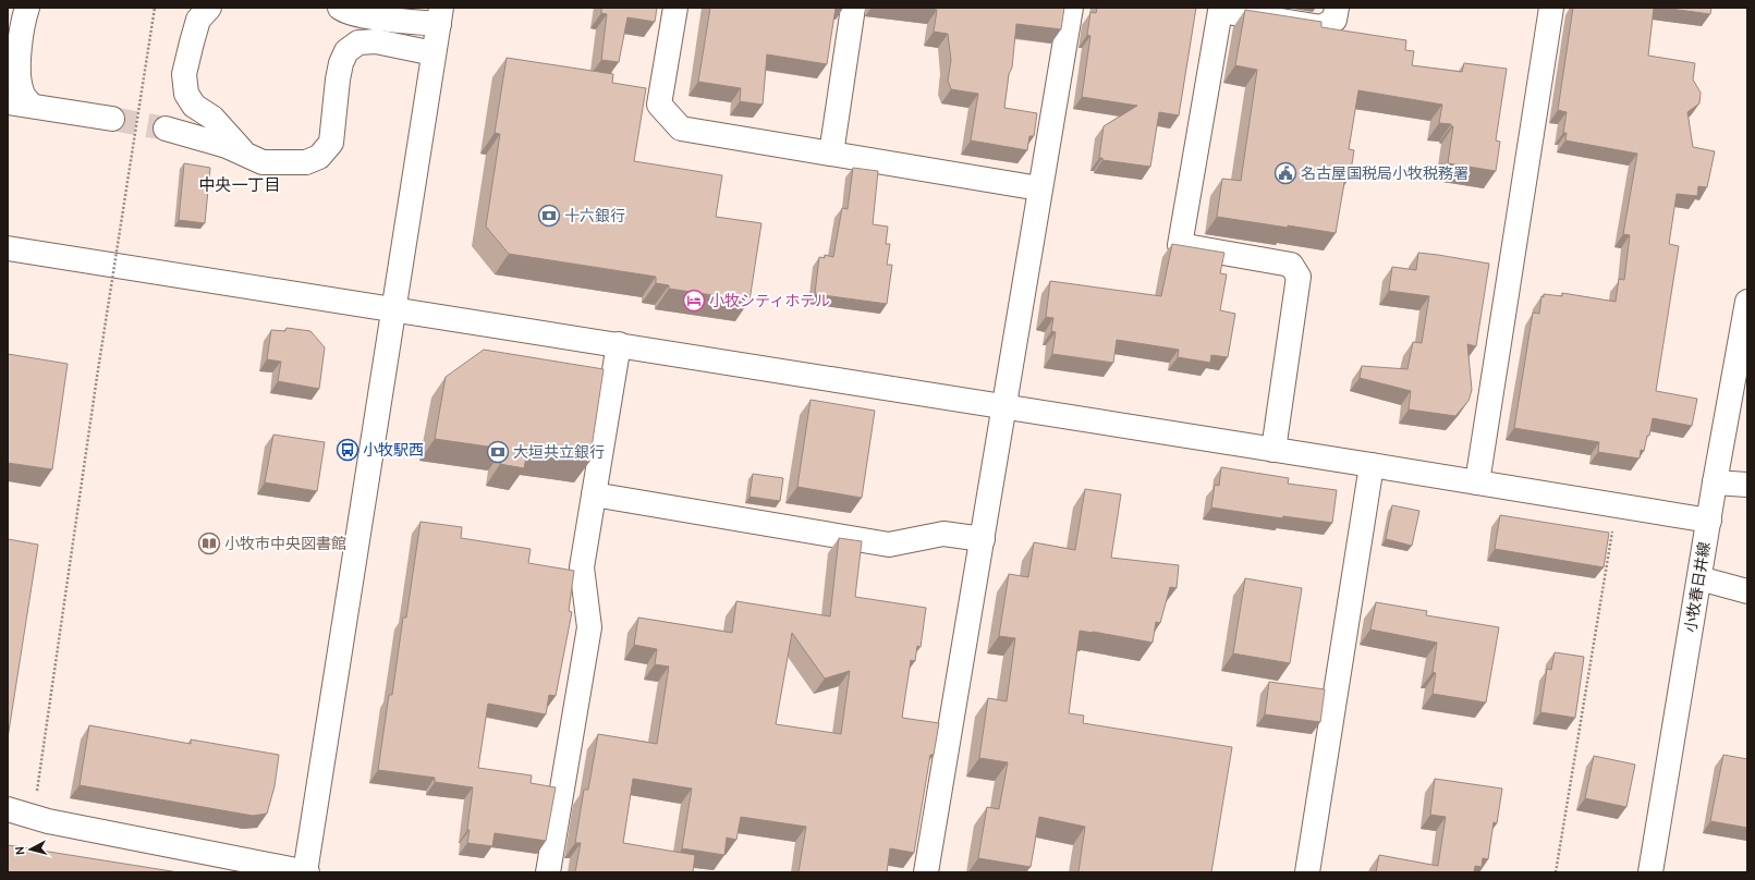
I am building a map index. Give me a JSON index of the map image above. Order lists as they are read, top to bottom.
{
  "streets": {
    "street": ["小牧春日井線"]
  },
  "districts": ["中央一丁目"],
  "places": {
    "public building": ["名古屋国税局小牧税務署"],
    "bank": ["十六銀行", "大垣共立銀行"],
    "hotel": ["小牧シティホテル"],
    "bus stop": ["小牧駅西"],
    "library": ["小牧市中央図書館"]
  },
  "north": "left"
}
